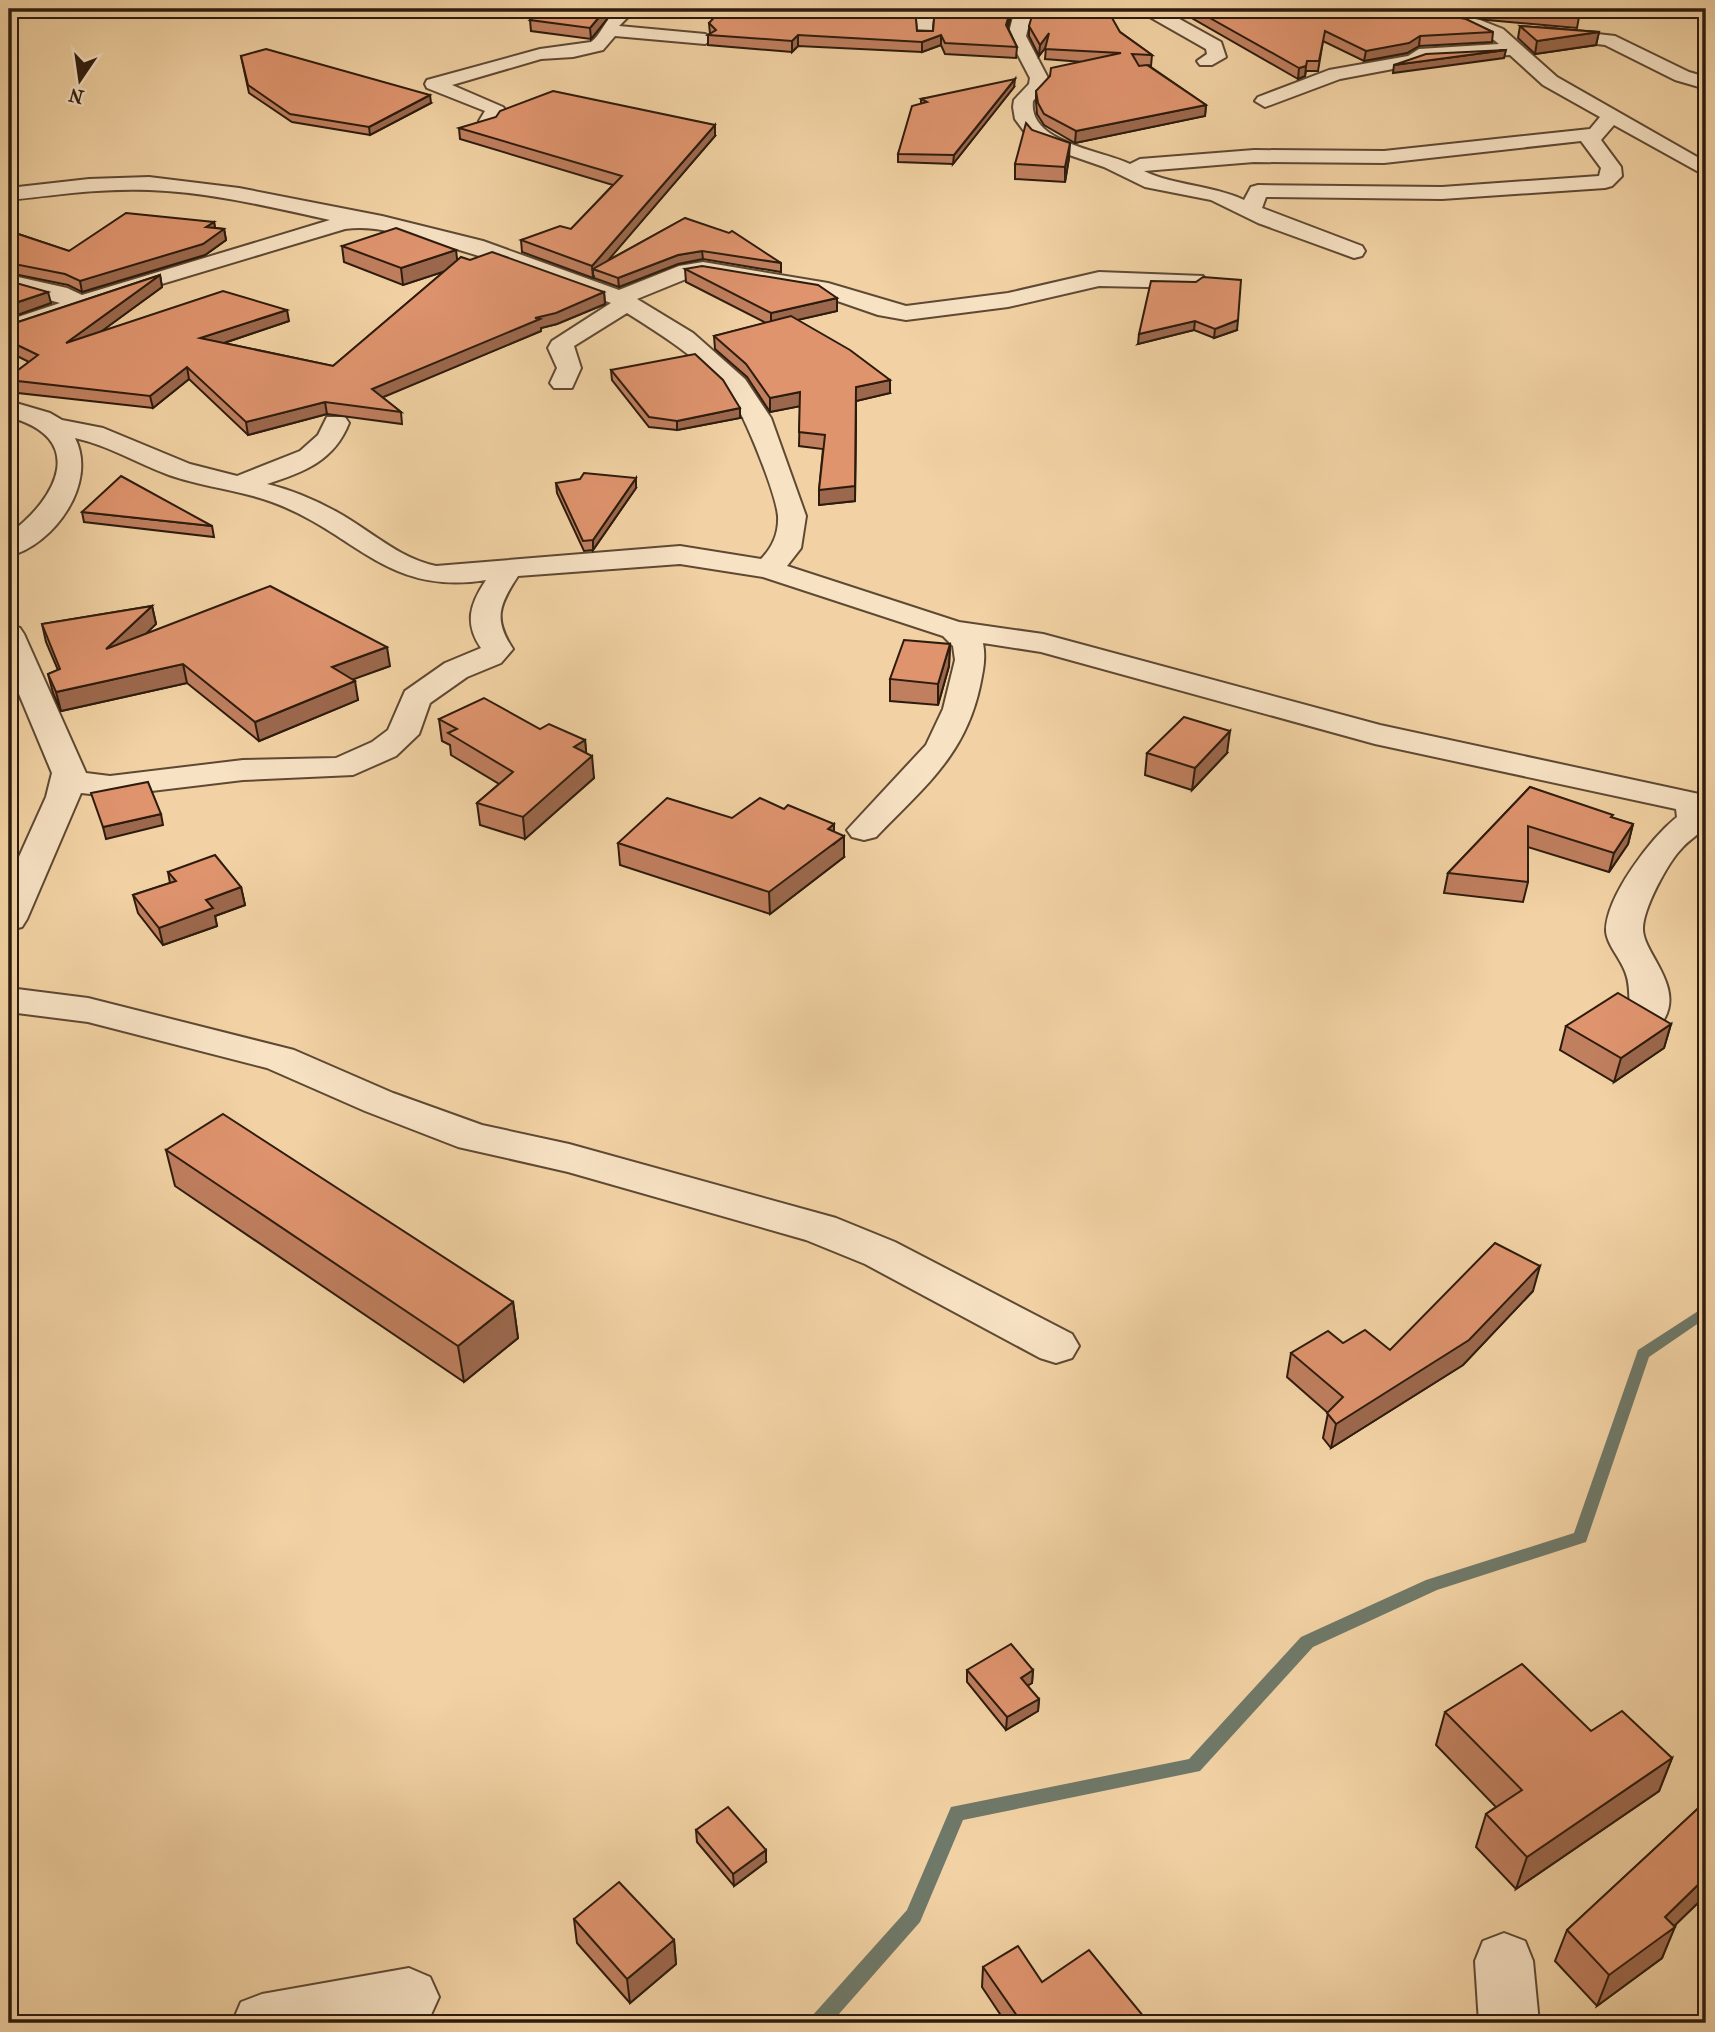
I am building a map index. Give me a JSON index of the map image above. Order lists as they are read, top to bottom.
{
  "north": "bottom"
}
